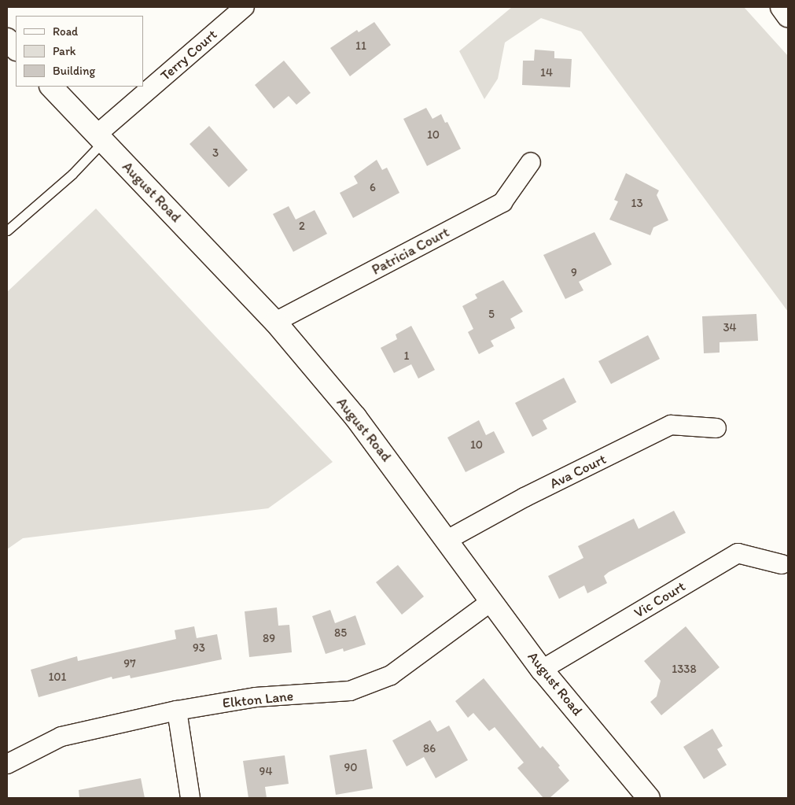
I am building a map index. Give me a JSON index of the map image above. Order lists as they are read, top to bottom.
{
  "streets": {
    "main road": ["August Road"],
    "street": [
      "Terry Court",
      "Patricia Court",
      "Ava Court",
      "Vic Court",
      "Elkton Lane"
    ]
  },
  "crossings": [
    ["Terry Court", "August Road"],
    ["August Road", "Patricia Court"],
    ["August Road", "Ava Court"],
    ["August Road", "Vic Court"],
    ["August Road", "Elkton Lane"]
  ],
  "house_numbers": [
    "11",
    "14",
    "10",
    "3",
    "6",
    "13",
    "2",
    "9",
    "5",
    "34",
    "1",
    "10",
    "85",
    "89",
    "93",
    "97",
    "1338",
    "101",
    "86",
    "90",
    "94"
  ],
  "legend": ["Road", "Park", "Building"]
}
